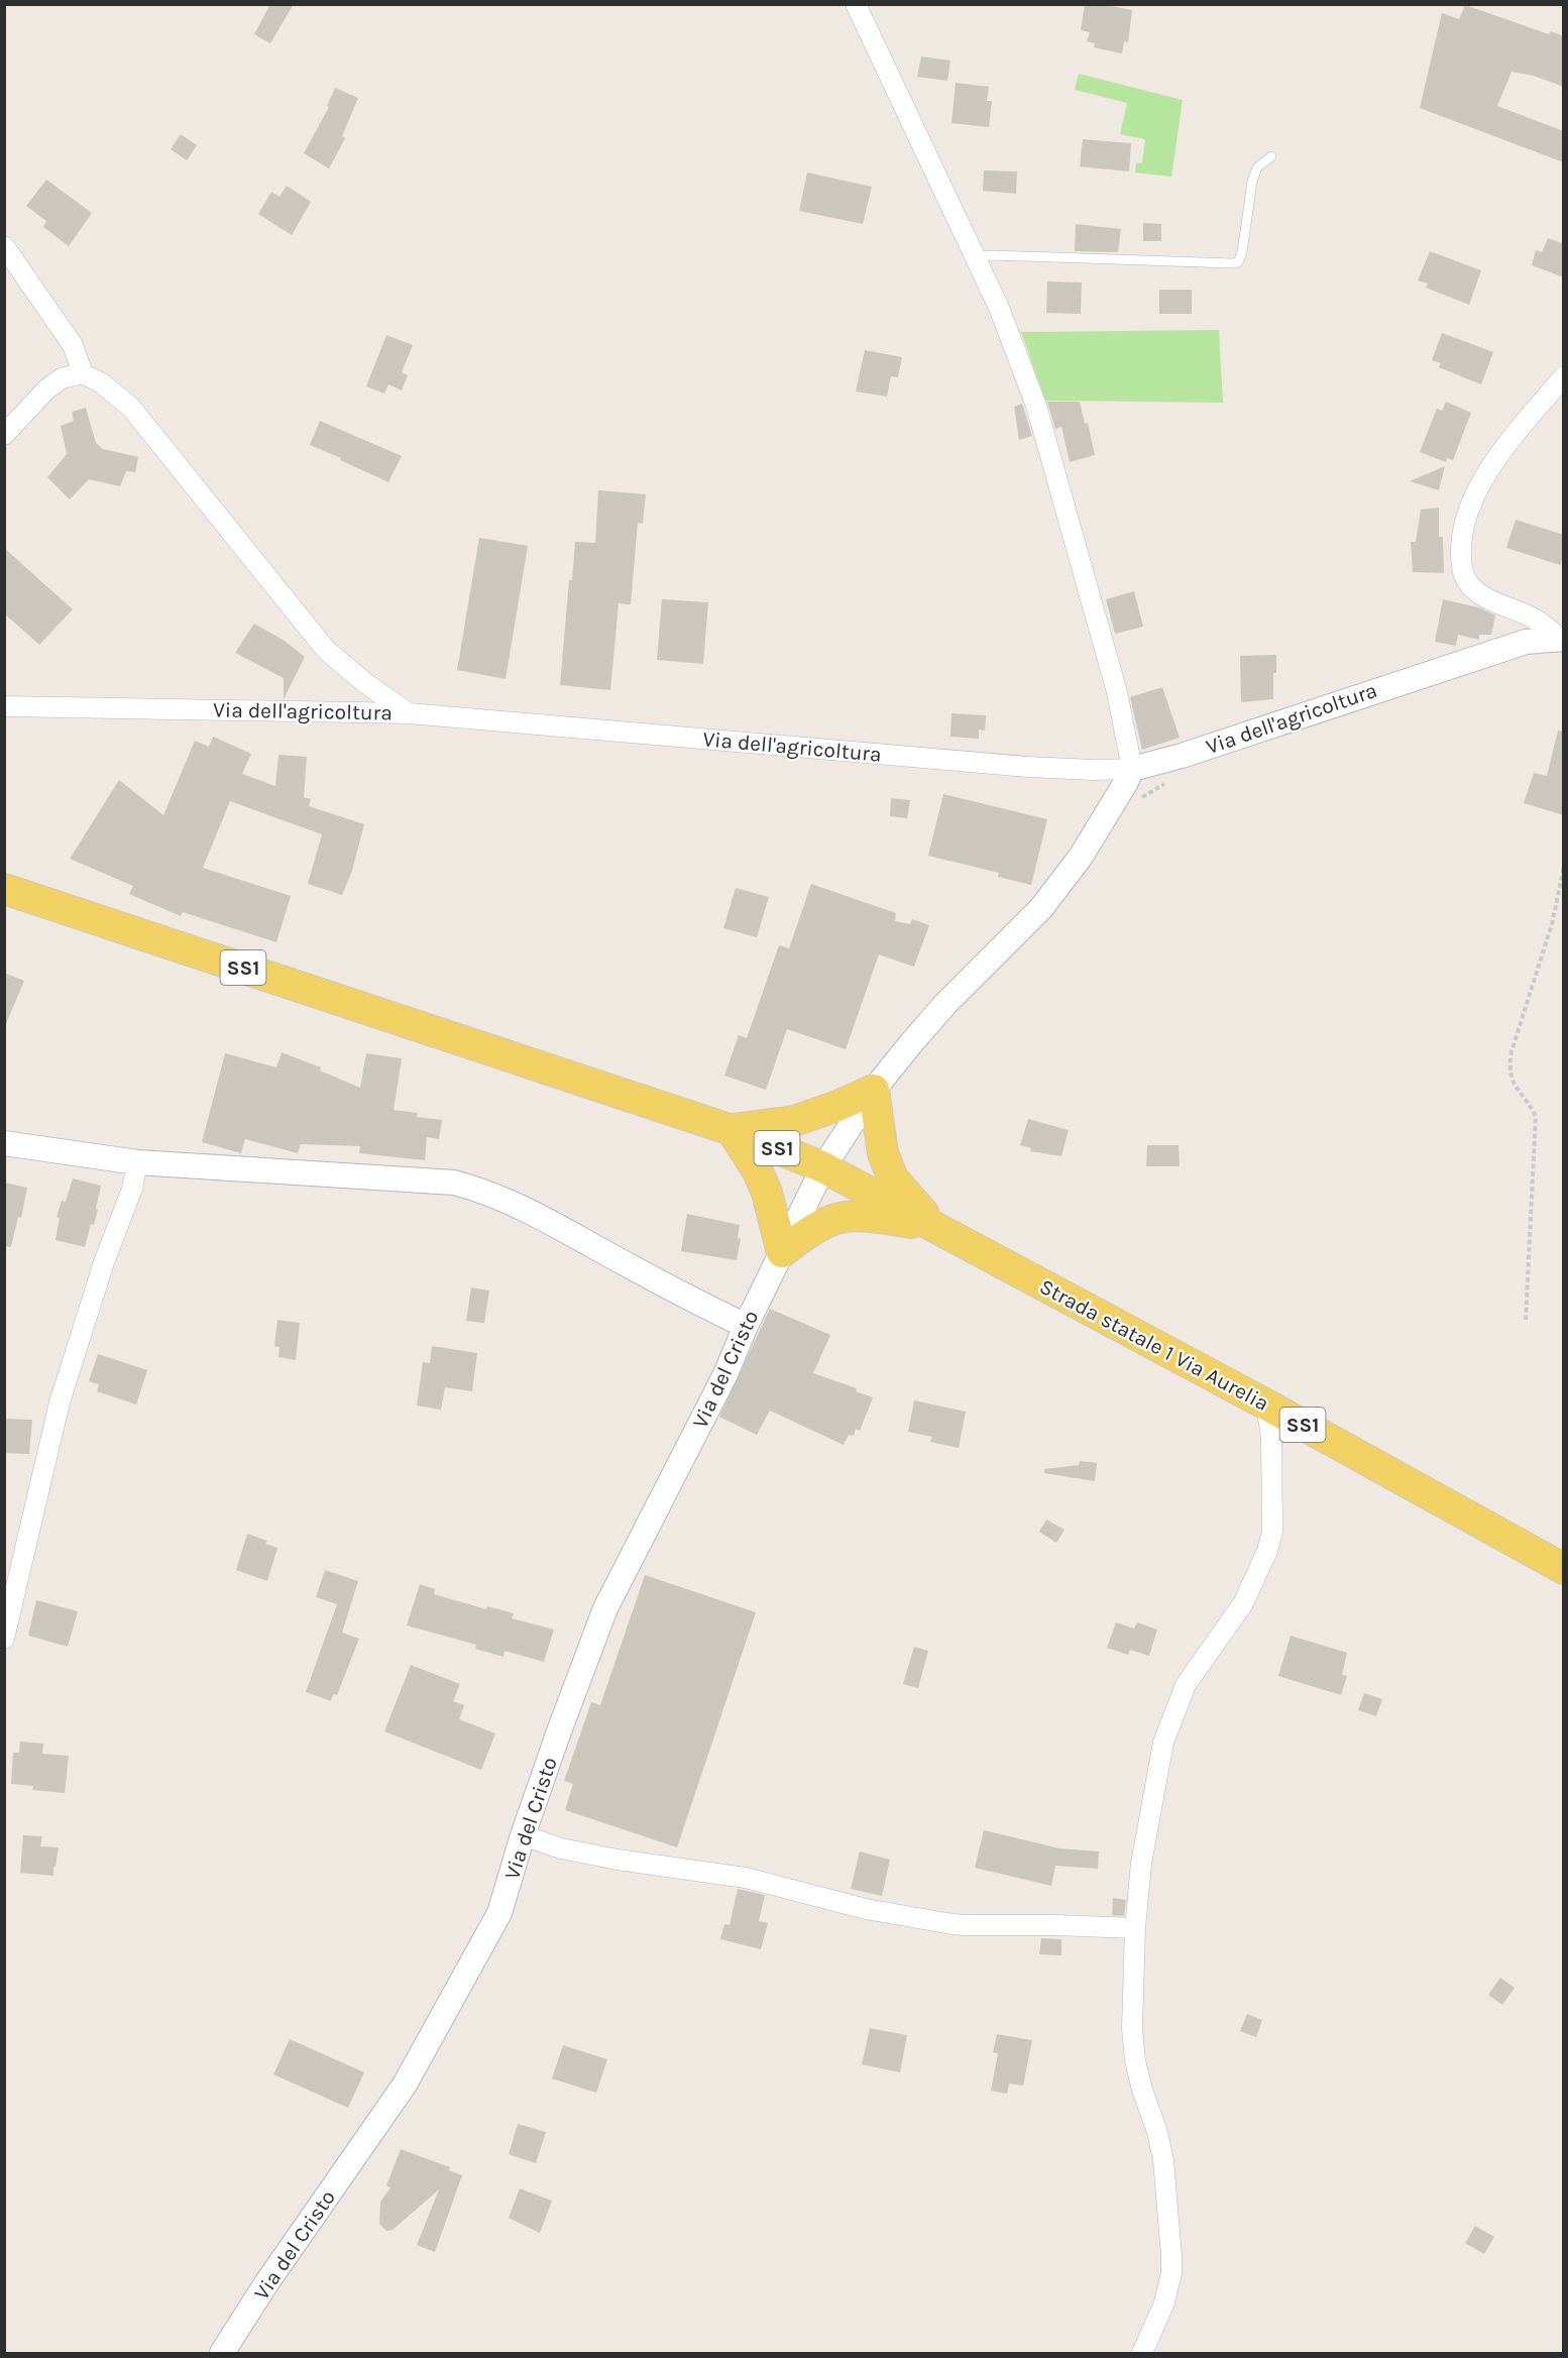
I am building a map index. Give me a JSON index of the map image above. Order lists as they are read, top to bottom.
{
  "streets": {
    "main road": ["SS1", "Strada statale 1 Via Aurelia"],
    "street": ["Via dell'agricoltura", "Via del Cristo"]
  },
  "crossings": [
    ["Via dell'agricoltura", "Via del Cristo"],
    ["SS1", "Strada statale 1 Via Aurelia"],
    ["SS1", "Via del Cristo"]
  ]
}
